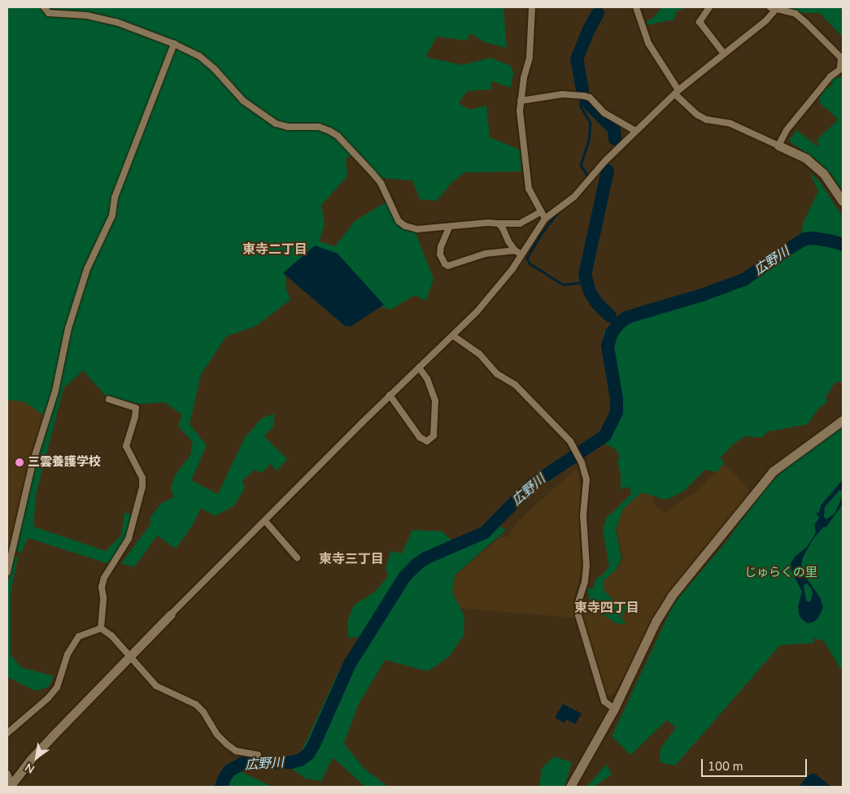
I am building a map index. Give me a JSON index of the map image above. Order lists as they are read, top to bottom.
{
  "districts": ["東寺二丁目", "東寺三丁目", "東寺四丁目"],
  "water": ["広野川"],
  "parks": ["じゅらくの里"],
  "places": ["三雲養護学校"],
  "scale_bar": "100 m",
  "north": "bottom left"
}
